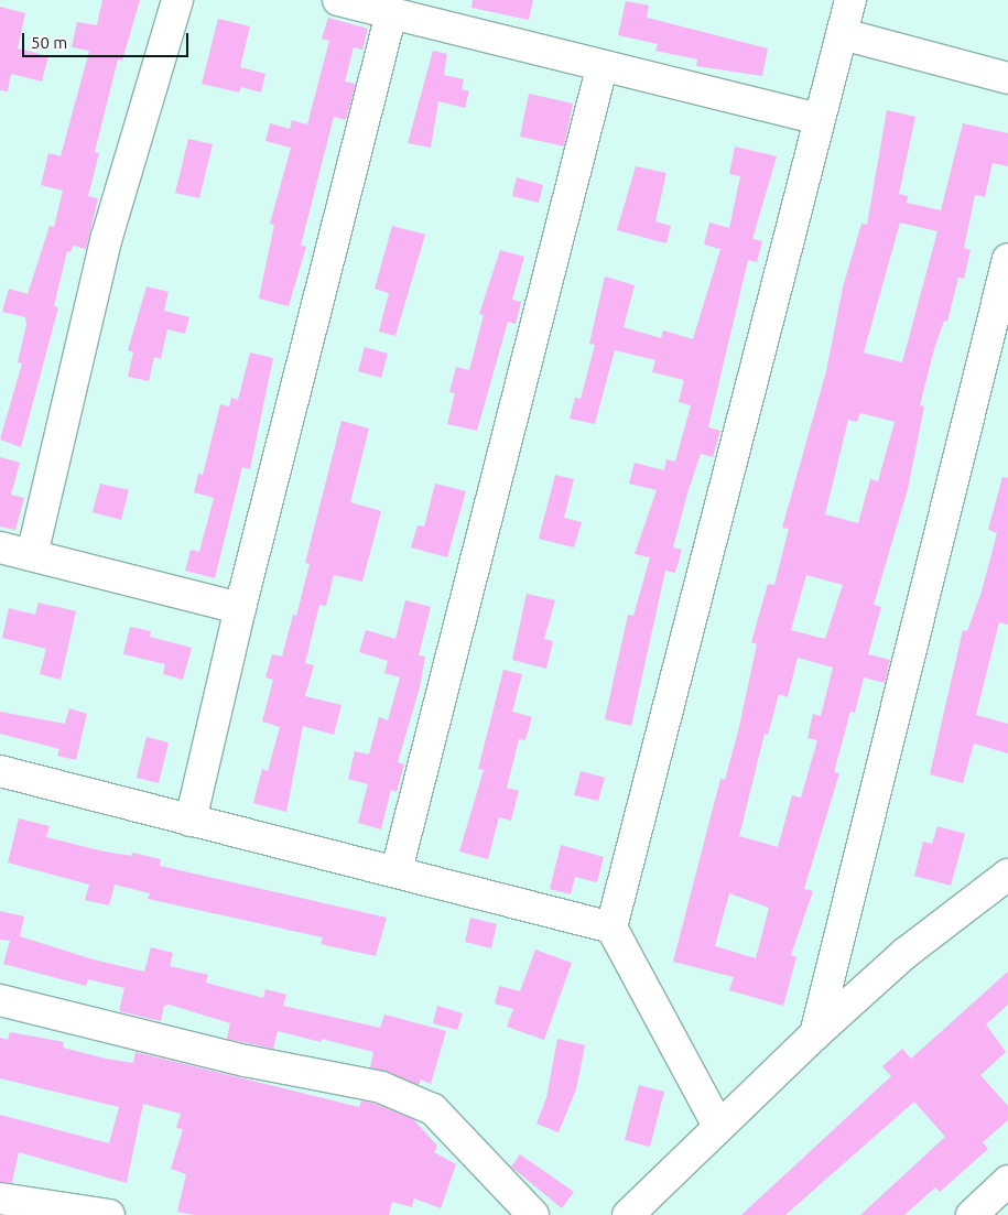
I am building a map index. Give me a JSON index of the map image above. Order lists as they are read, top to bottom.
{
  "scale_bar": "50 m"
}
